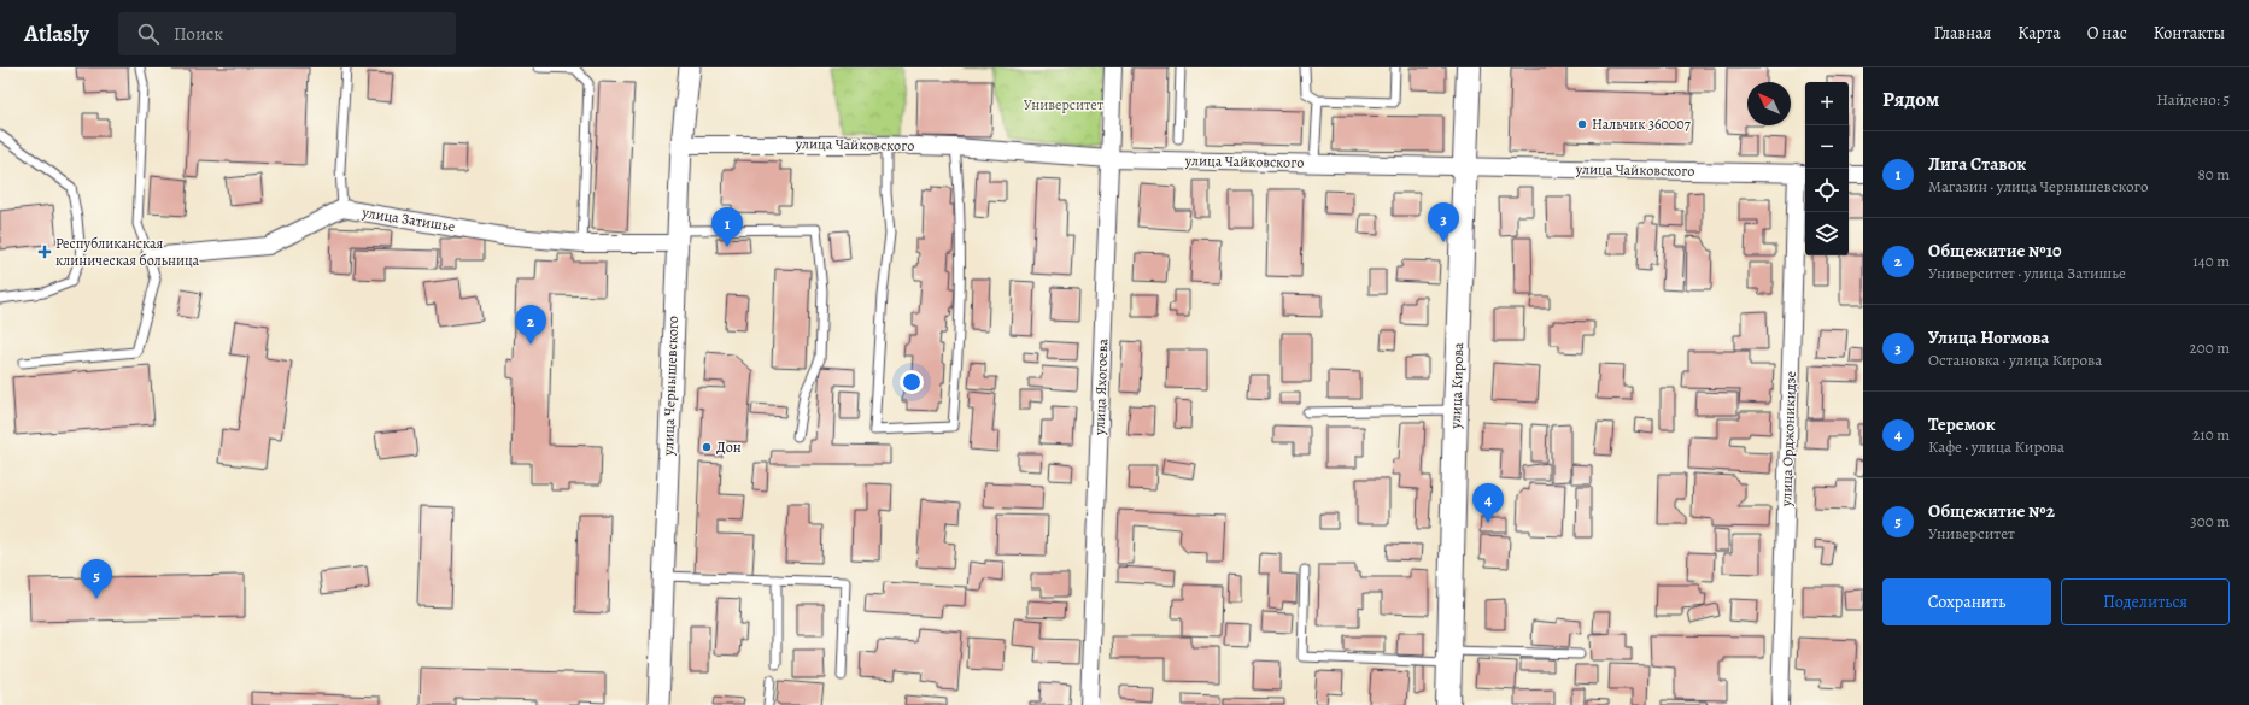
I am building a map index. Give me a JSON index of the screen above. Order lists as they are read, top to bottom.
{
  "streets": {
    "main road": ["улица Кирова"],
    "street": [
      "улица Чайковского",
      "улица Затишье",
      "улица Чернышевского",
      "улица Яхогоева",
      "улица Орджоникидзе"
    ]
  },
  "crossings": [
    ["улица Чайковского", "улица Чернышевского"],
    ["улица Чайковского", "улица Кирова"],
    ["улица Чайковского", "улица Яхогоева"],
    ["улица Чайковского", "улица Орджоникидзе"],
    ["улица Затишье", "улица Чернышевского"]
  ],
  "parks": ["Университет"],
  "places": {
    "other": ["Нальчик 360007", "Дон"],
    "health": ["Республиканская клиническая больница"]
  },
  "north": "top left",
  "page": {
    "header": "Atlasly",
    "search": "Поиск",
    "nav": [
      "Главная",
      "Карта",
      "О нас",
      "Контакты"
    ],
    "heading": ["Рядом", "Найдено: 5"],
    "map_buttons": ["+", "−"],
    "list": [
      {
        "mark": "1",
        "name": "Лига Ставок",
        "note": "Магазин · улица Чернышевского",
        "value": "80 m"
      },
      {
        "mark": "2",
        "name": "Общежитие №10",
        "note": "Университет · улица Затишье",
        "value": "140 m"
      },
      {
        "mark": "3",
        "name": "Улица Ногмова",
        "note": "Остановка · улица Кирова",
        "value": "200 m"
      },
      {
        "mark": "4",
        "name": "Теремок",
        "note": "Кафе · улица Кирова",
        "value": "210 m"
      },
      {
        "mark": "5",
        "name": "Общежитие №2",
        "note": "Университет",
        "value": "300 m"
      }
    ],
    "pins": [
      "3",
      "1",
      "2",
      "4",
      "5"
    ],
    "buttons": ["Сохранить", "Поделиться"]
  }
}
